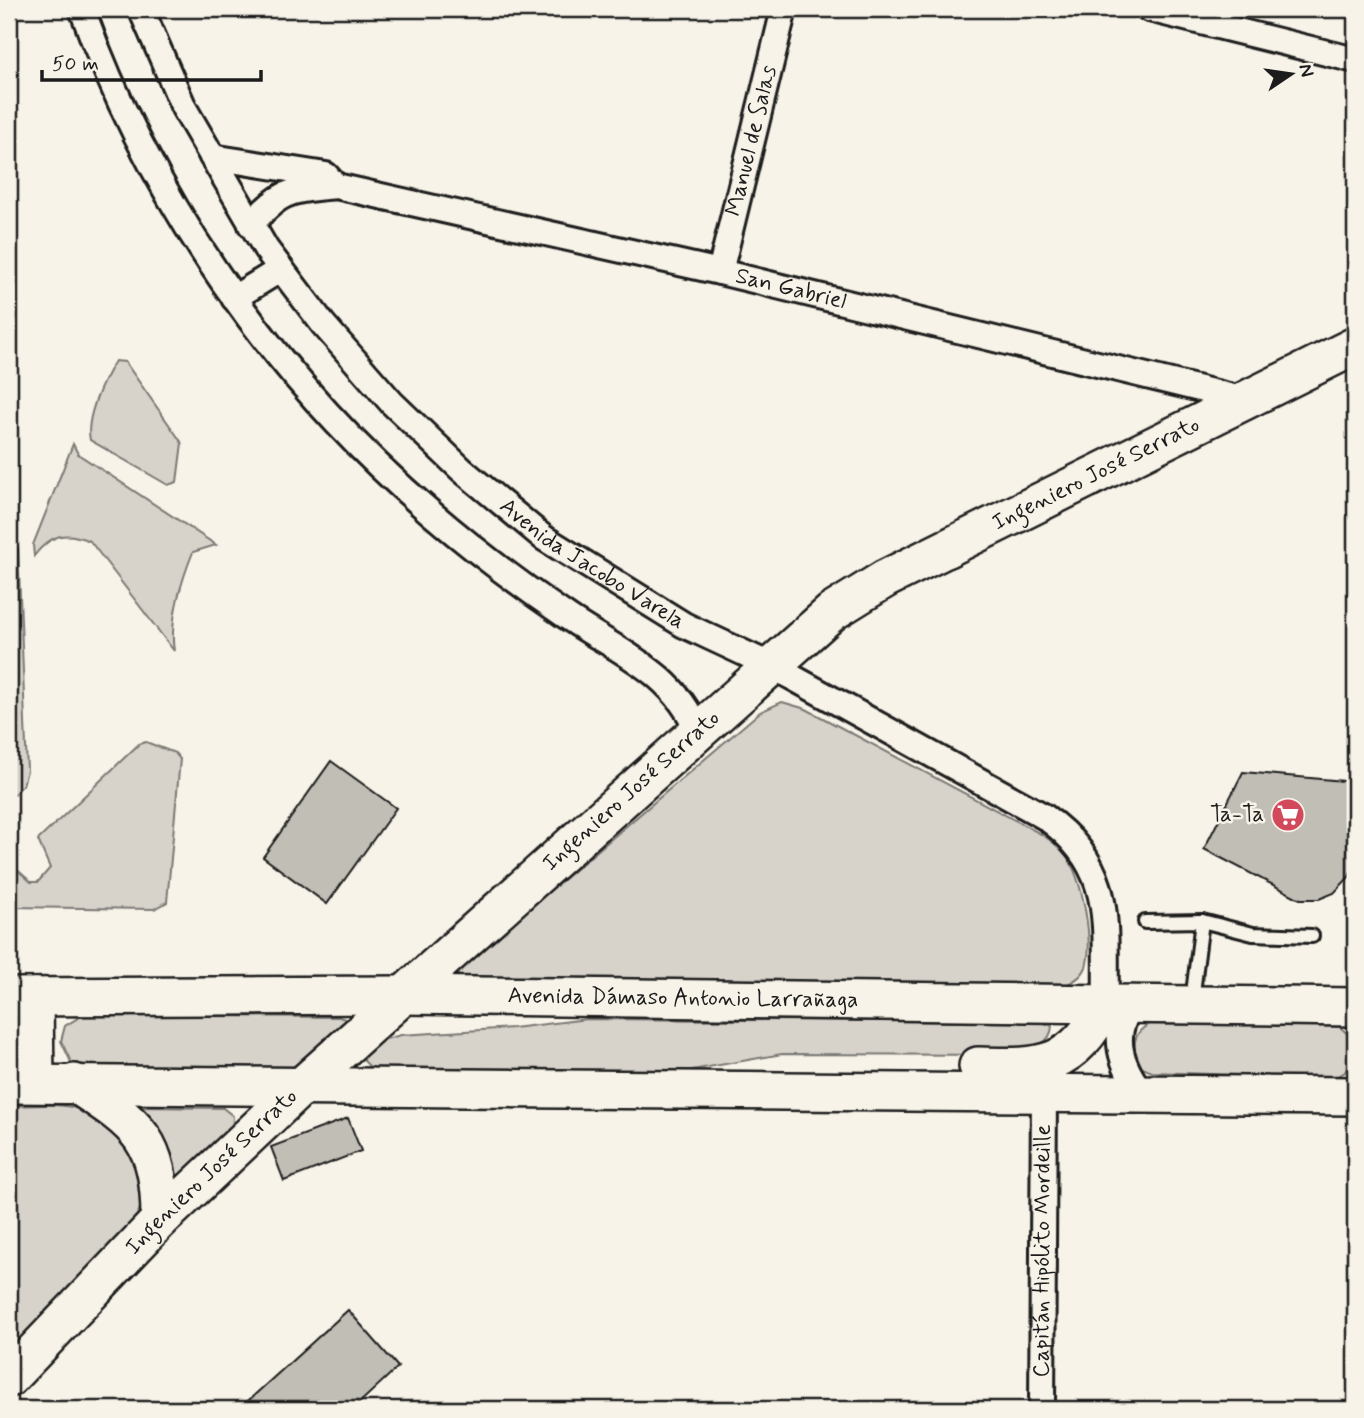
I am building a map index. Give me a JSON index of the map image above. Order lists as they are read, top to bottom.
{
  "streets": {
    "street": [
      "Manuel de Salas",
      "San Gabriel",
      "Ingeniero José Serrato",
      "Avenida Jacobo Varela",
      "Avenida Dámaso Antonio Larrañaga",
      "Capitán Hipólito Mordeille"
    ]
  },
  "crossings": [
    ["Manuel de Salas", "San Gabriel"],
    ["San Gabriel", "Ingeniero José Serrato"],
    ["San Gabriel", "Avenida Jacobo Varela"],
    ["Ingeniero José Serrato", "Avenida Jacobo Varela"],
    ["Ingeniero José Serrato", "Avenida Dámaso Antonio Larrañaga"],
    ["Avenida Jacobo Varela", "Avenida Dámaso Antonio Larrañaga"]
  ],
  "places": {
    "supermarket": ["Ta-Ta"]
  },
  "scale_bar": "50 m",
  "north": "right"
}
